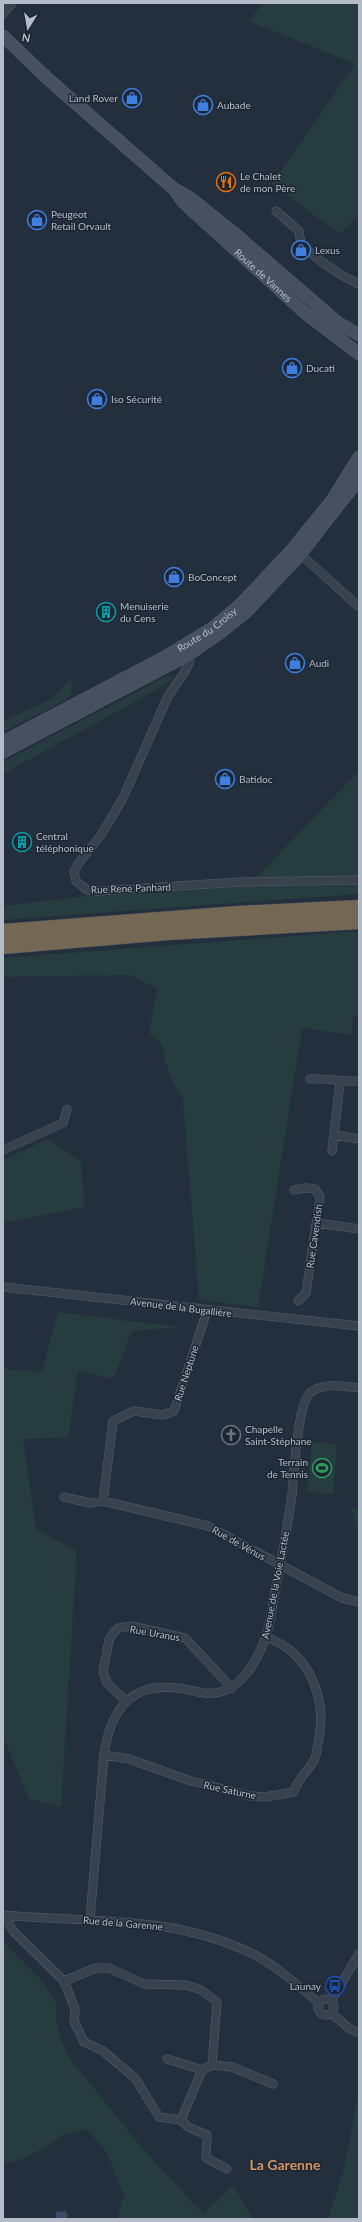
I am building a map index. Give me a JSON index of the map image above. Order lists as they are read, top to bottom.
{
  "streets": {
    "main road": ["Route de Vannes", "Route du Croisy"],
    "street": [
      "Rue René Panhard",
      "Rue Cavendish",
      "Avenue de la Bugallière",
      "Rue Neptune",
      "Rue de Vénus",
      "Avenue de la Voie Lactée",
      "Rue Uranus",
      "Rue Saturne",
      "Rue de la Garenne"
    ]
  },
  "crossings": [
    ["Route du Croisy", "Rue René Panhard"],
    ["Avenue de la Bugallière", "Rue Neptune"],
    ["Rue Neptune", "Rue de Vénus"],
    ["Rue de Vénus", "Avenue de la Voie Lactée"],
    ["Avenue de la Voie Lactée", "Rue Uranus"],
    ["Avenue de la Voie Lactée", "Rue Saturne"]
  ],
  "districts": ["La Garenne"],
  "places": {
    "shop": [
      "Land Rover",
      "Aubade",
      "Peugeot Retail Orvault",
      "Lexus",
      "Ducati",
      "Iso Sécurité",
      "BoConcept",
      "Audi",
      "Batidoc"
    ],
    "restaurant": ["Le Chalet de mon Père"],
    "building": ["Menuiserie du Cens", "Central téléphonique"],
    "church": ["Chapelle Saint-Stéphane"],
    "sports": ["Terrain de Tennis"],
    "bus stop": ["Launay"]
  },
  "north": "bottom"
}
